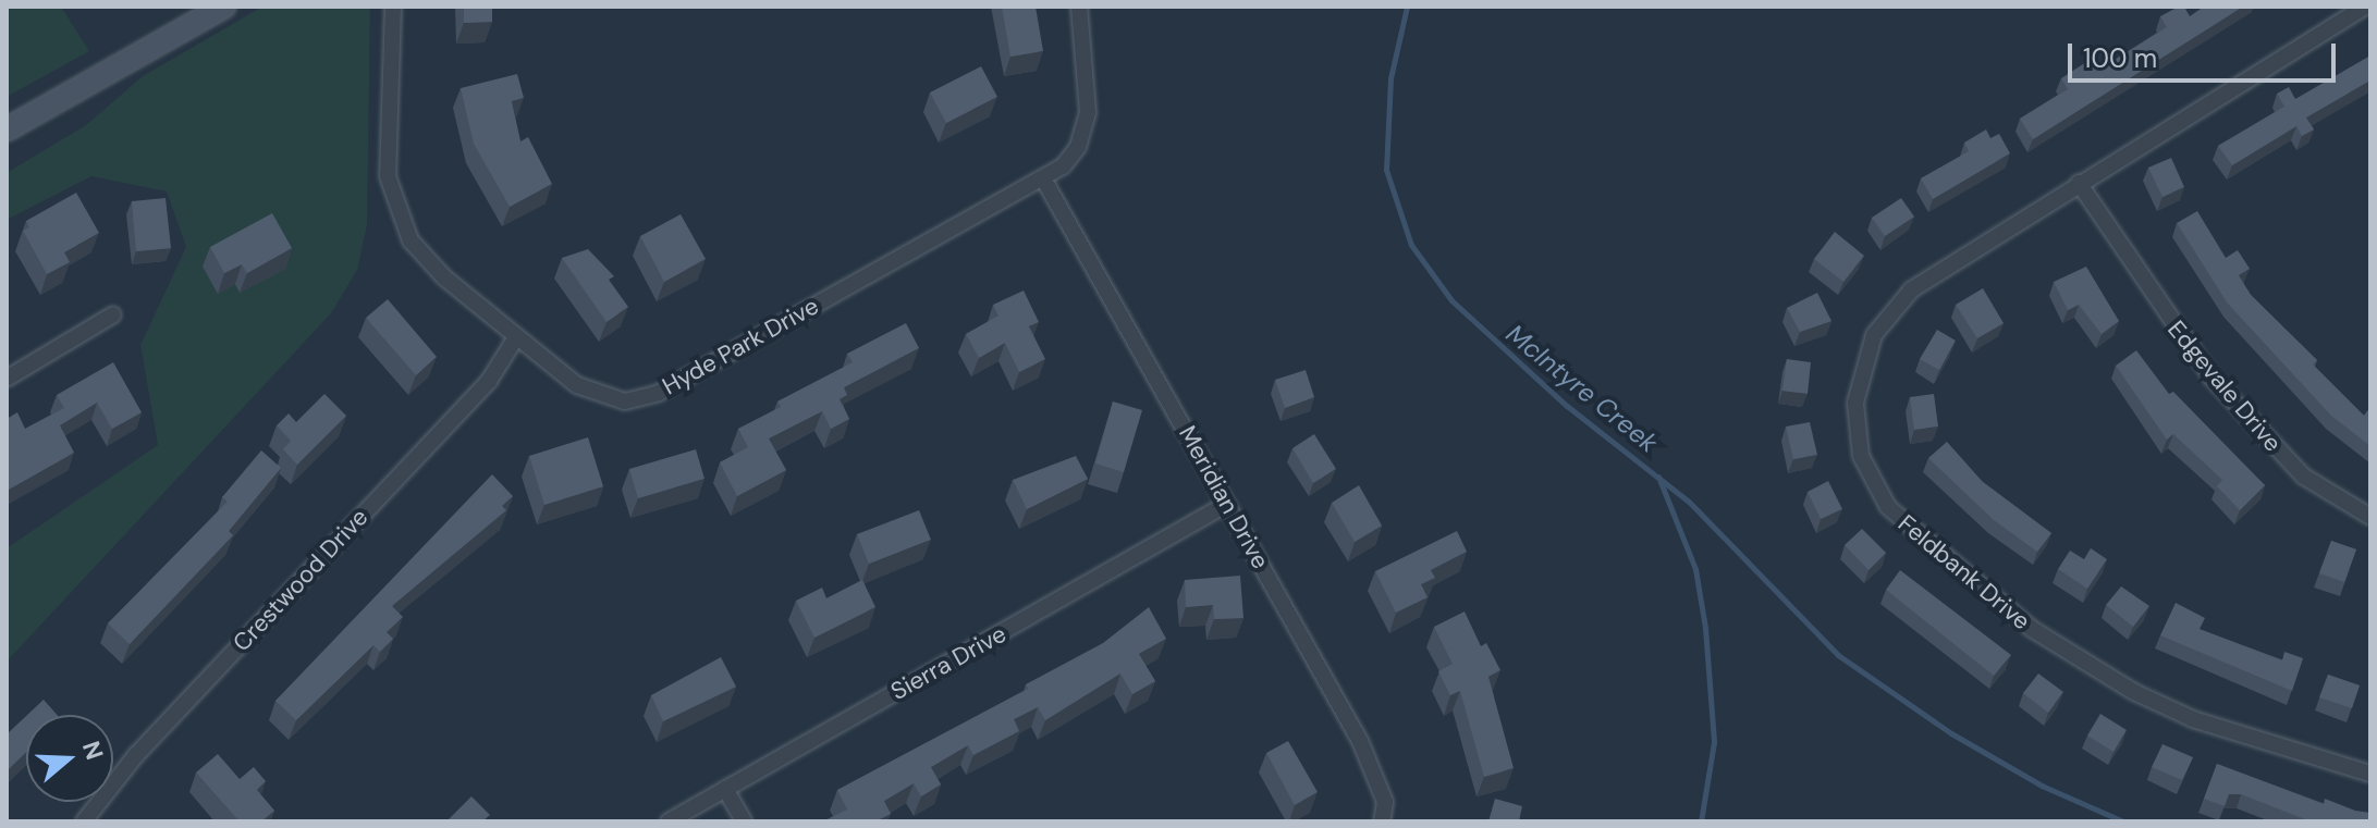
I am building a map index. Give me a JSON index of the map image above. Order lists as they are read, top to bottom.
{
  "streets": {
    "street": [
      "Hyde Park Drive",
      "Edgevale Drive",
      "Meridian Drive",
      "Feldbank Drive",
      "Crestwood Drive",
      "Sierra Drive"
    ]
  },
  "crossings": [
    ["Hyde Park Drive", "Meridian Drive"],
    ["Hyde Park Drive", "Crestwood Drive"],
    ["Edgevale Drive", "Feldbank Drive"],
    ["Meridian Drive", "Sierra Drive"]
  ],
  "water": ["McIntyre Creek"],
  "scale_bar": "100 m",
  "north": "right"
}
